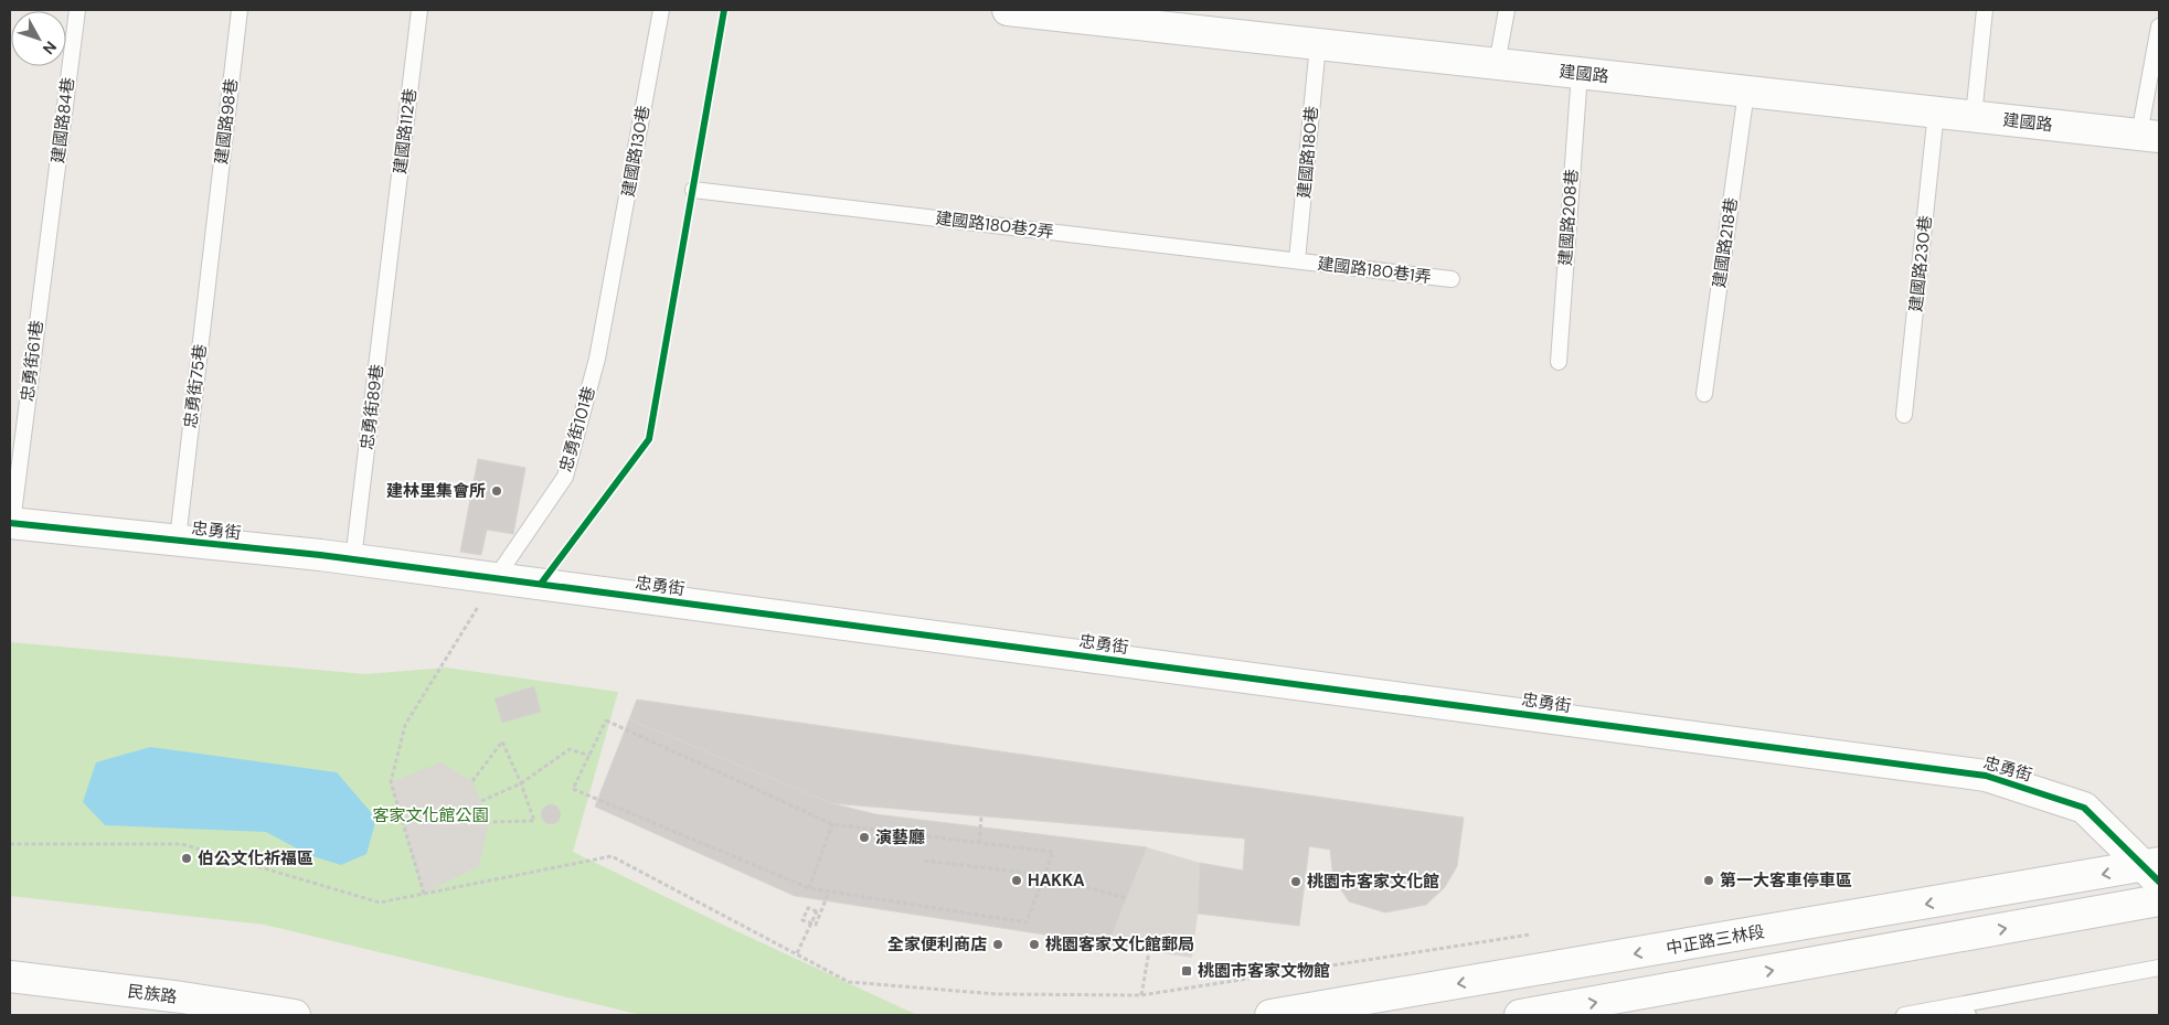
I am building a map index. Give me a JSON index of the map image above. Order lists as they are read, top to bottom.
{
  "streets": {
    "street": [
      "建國路",
      "忠勇街",
      "中正路三林段",
      "民族路"
    ],
    "lane": [
      "建國路84巷",
      "建國路98巷",
      "建國路112巷",
      "建國路130巷",
      "建國路180巷",
      "建國路208巷",
      "建國路180巷2弄",
      "建國路218巷",
      "建國路230巷",
      "建國路180巷1弄",
      "忠勇街61巷",
      "忠勇街75巷",
      "忠勇街89巷",
      "忠勇街101巷"
    ]
  },
  "crossings": [
    ["建國路", "建國路180巷"],
    ["建國路", "建國路208巷"],
    ["建國路", "建國路218巷"],
    ["建國路", "建國路230巷"],
    ["建國路84巷", "忠勇街61巷"],
    ["建國路98巷", "忠勇街75巷"],
    ["建國路112巷", "忠勇街89巷"],
    ["建國路130巷", "忠勇街101巷"],
    ["建國路180巷", "建國路180巷2弄"],
    ["建國路180巷", "建國路180巷1弄"],
    ["建國路180巷2弄", "建國路180巷1弄"],
    ["忠勇街61巷", "忠勇街"],
    ["忠勇街75巷", "忠勇街"],
    ["忠勇街89巷", "忠勇街"],
    ["忠勇街101巷", "忠勇街"],
    ["忠勇街", "中正路三林段"]
  ],
  "parks": ["客家文化館公園"],
  "places": {
    "other": [
      "建林里集會所",
      "演藝廳",
      "伯公文化祈福區",
      "HAKKA",
      "第一大客車停車區",
      "桃園市客家文化館",
      "全家便利商店",
      "桃園客家文化館郵局"
    ],
    "transit": ["桃園市客家文物館"]
  },
  "north": "bottom right"
}
